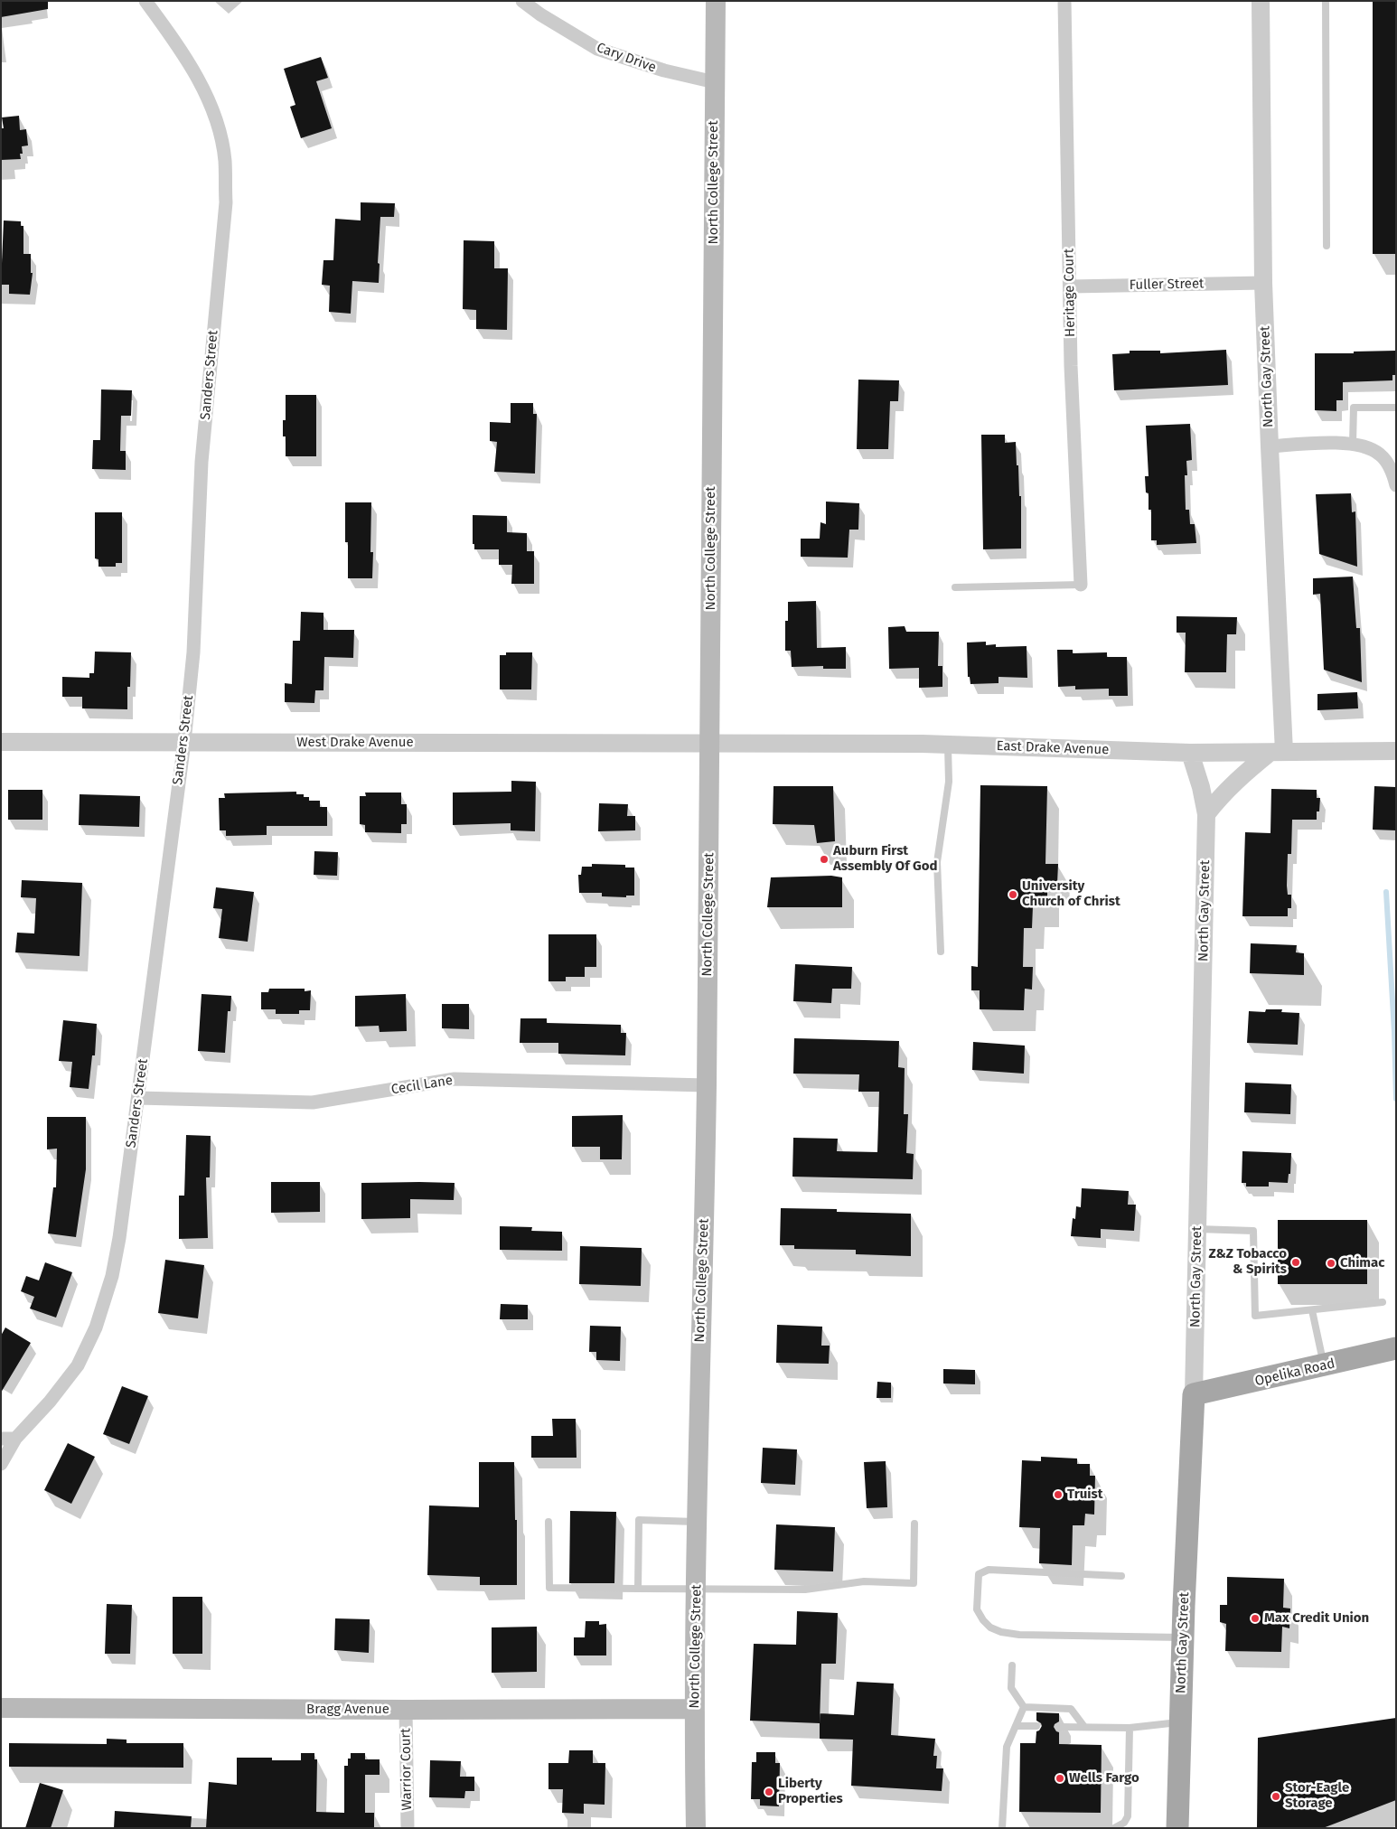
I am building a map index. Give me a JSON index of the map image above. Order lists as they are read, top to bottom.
{
  "streets": {
    "main road": [
      "North College Street",
      "North Gay Street",
      "Opelika Road",
      "Bragg Avenue"
    ],
    "street": [
      "Cary Drive",
      "Fuller Street",
      "Heritage Court",
      "Sanders Street",
      "West Drake Avenue",
      "East Drake Avenue",
      "Cecil Lane",
      "Warrior Court"
    ]
  },
  "crossings": [
    ["Cary Drive", "North College Street"],
    ["North College Street", "West Drake Avenue"],
    ["North College Street", "East Drake Avenue"],
    ["North College Street", "Cecil Lane"],
    ["North College Street", "Bragg Avenue"],
    ["Fuller Street", "Heritage Court"],
    ["Fuller Street", "North Gay Street"],
    ["Sanders Street", "West Drake Avenue"],
    ["Sanders Street", "Cecil Lane"],
    ["North Gay Street", "East Drake Avenue"],
    ["North Gay Street", "Opelika Road"],
    ["West Drake Avenue", "East Drake Avenue"],
    ["Bragg Avenue", "Warrior Court"]
  ],
  "places": [
    "Auburn First Assembly Of God",
    "University Church of Christ",
    "Z&Z Tobacco & Spirits",
    "Chimac",
    "Truist",
    "Max Credit Union",
    "Wells Fargo",
    "Liberty Properties",
    "Stor-Eagle Storage"
  ]
}
